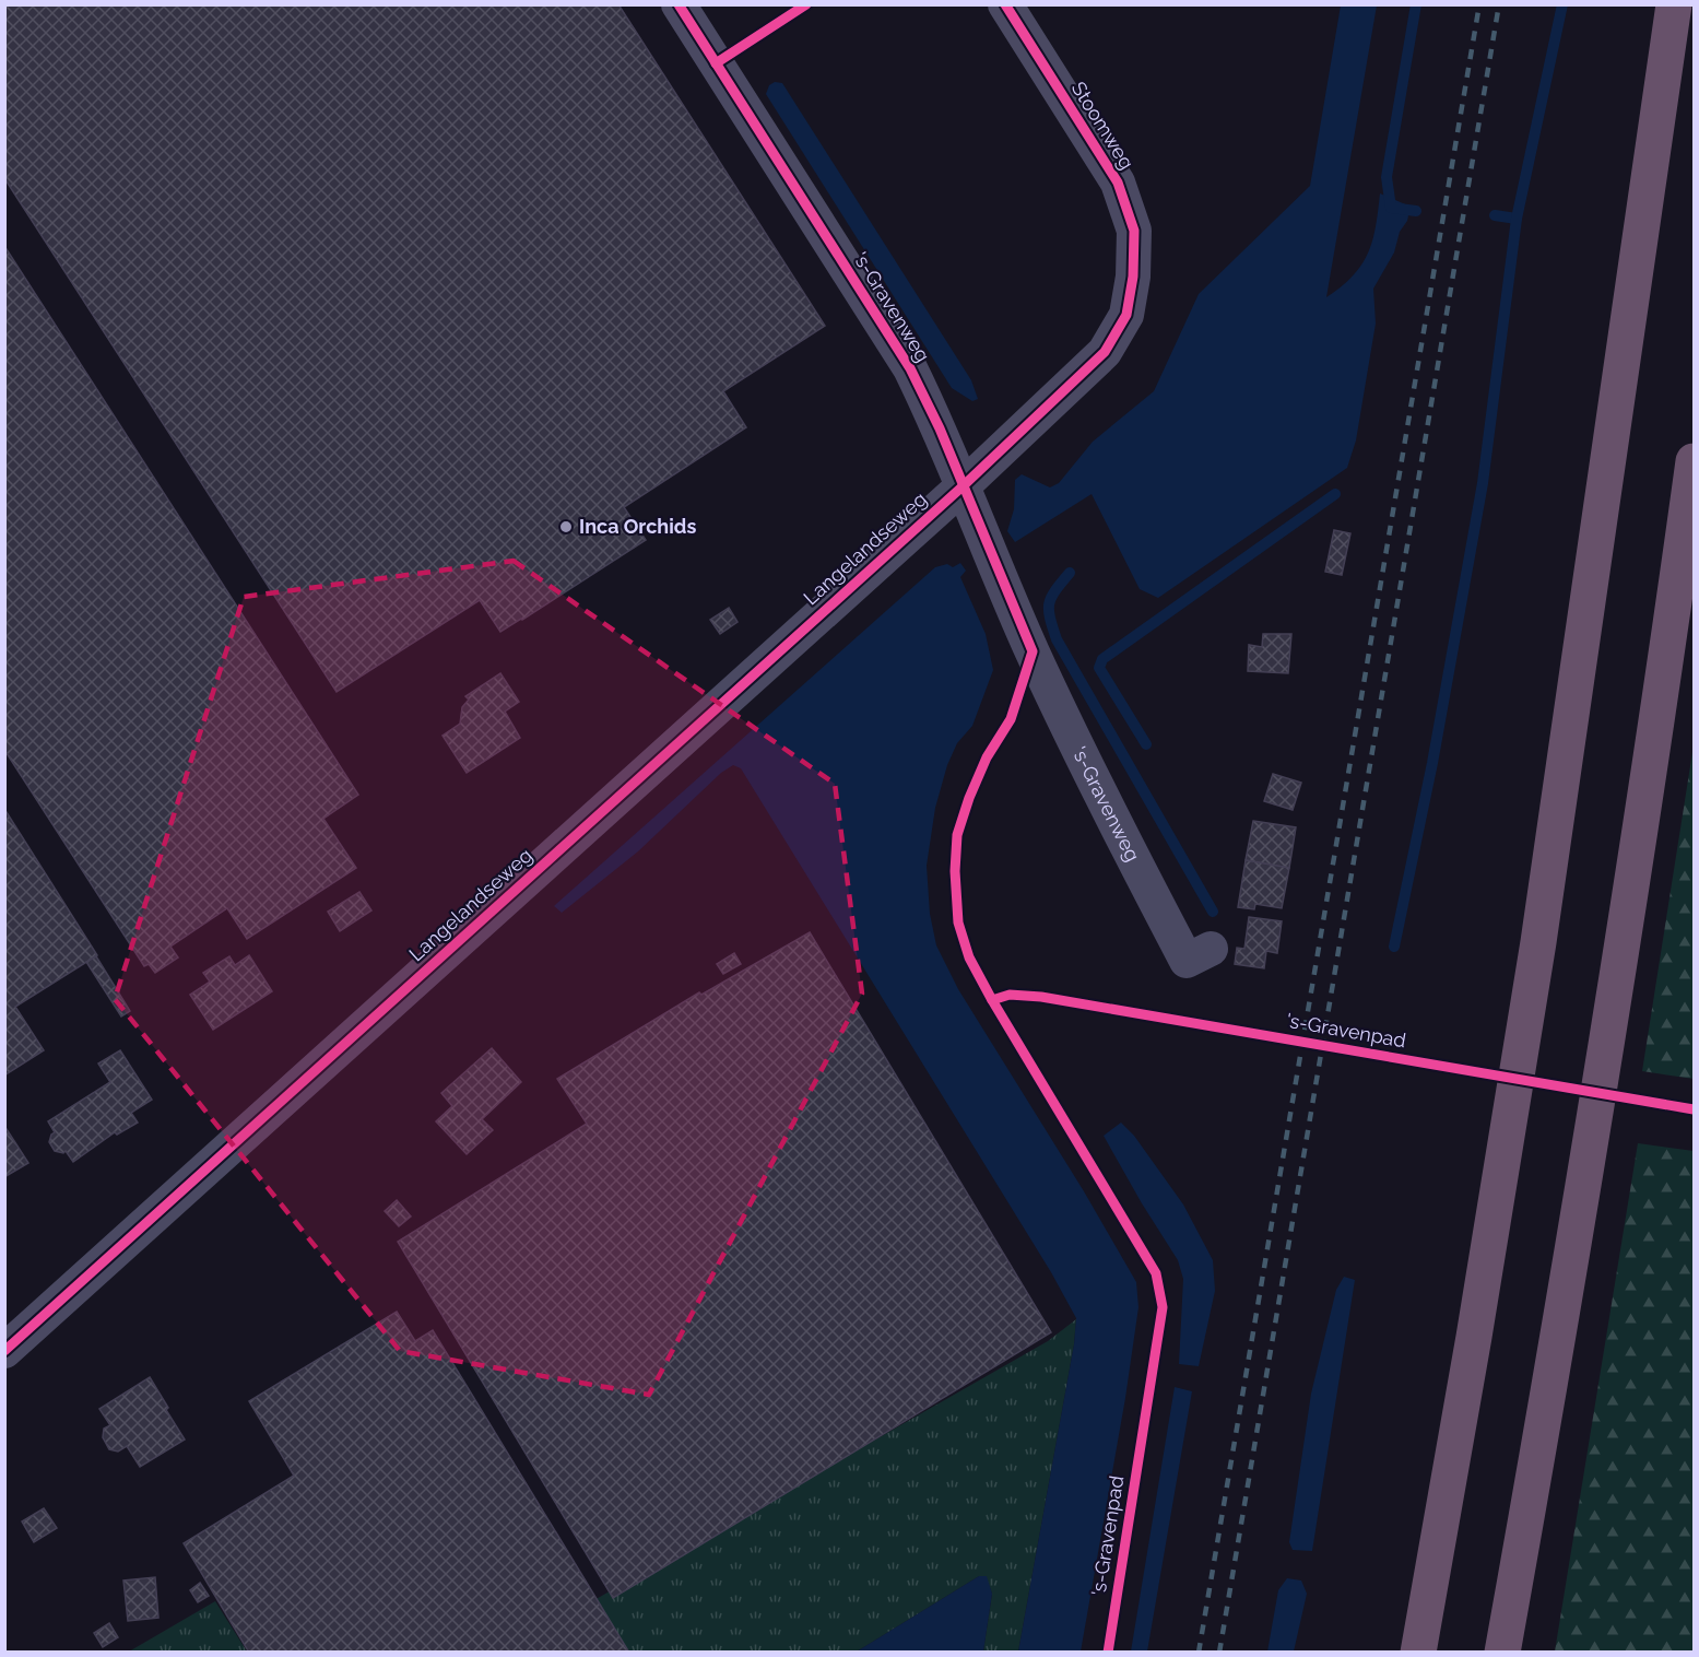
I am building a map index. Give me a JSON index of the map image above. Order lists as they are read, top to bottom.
{
  "streets": {
    "street": ["Stoomweg", "'s-Gravenweg", "Langelandseweg"],
    "cycle path": ["'s-Gravenpad"]
  },
  "crossings": [
    ["Stoomweg", "'s-Gravenweg"],
    ["Stoomweg", "Langelandseweg"],
    ["'s-Gravenweg", "Langelandseweg"]
  ],
  "places": ["Inca Orchids"]
}
